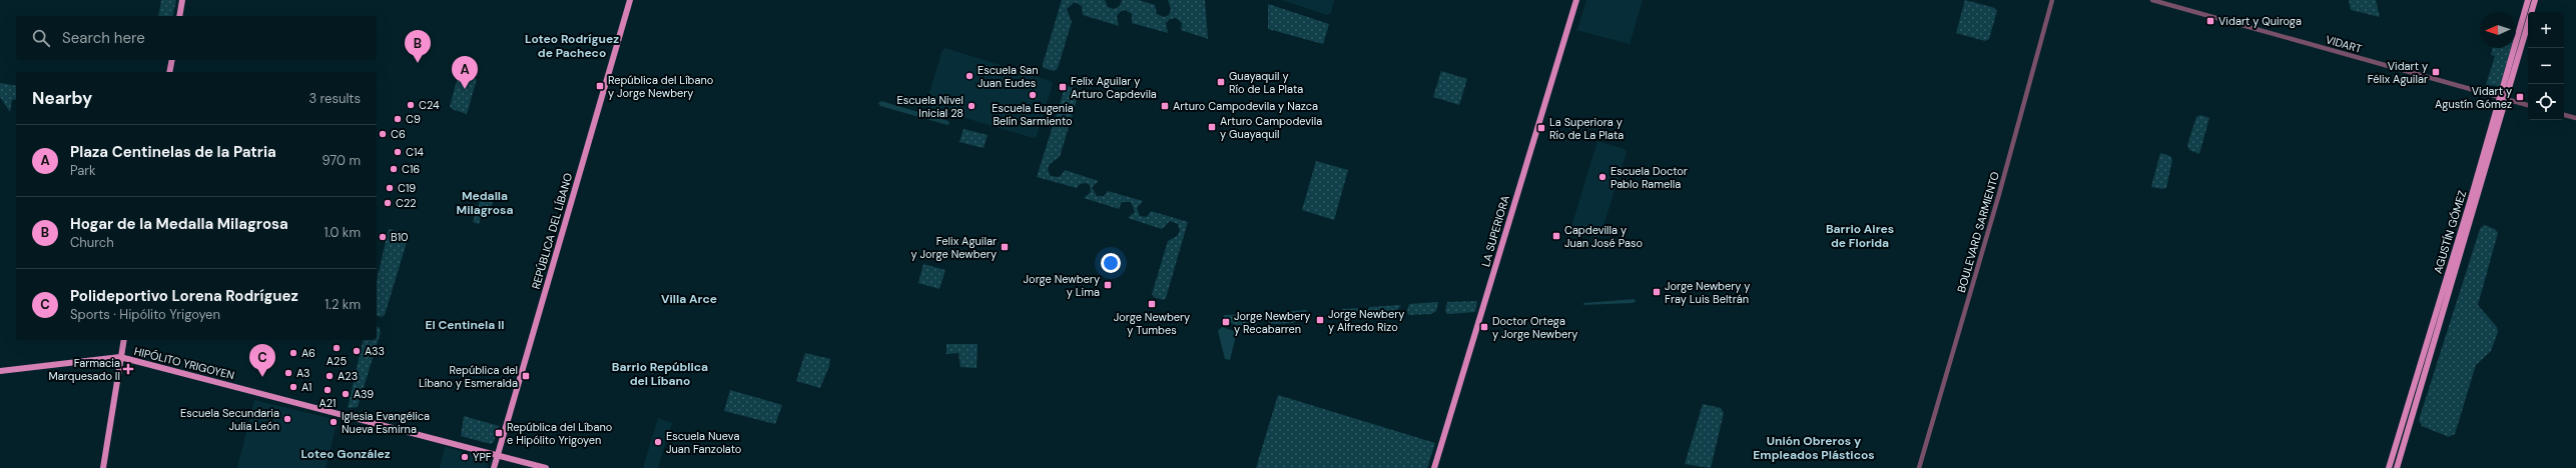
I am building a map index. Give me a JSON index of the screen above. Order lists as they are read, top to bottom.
{
  "streets": {
    "main road": [
      "REPÚBLICA DEL LÍBANO",
      "LA SUPERIORA",
      "AGUSTÍN GÓMEZ",
      "HIPÓLITO YRIGOYEN"
    ],
    "street": ["VIDART", "BOULEVARD SARMIENTO"]
  },
  "crossings": [
    ["VIDART", "AGUSTÍN GÓMEZ"],
    ["REPÚBLICA DEL LÍBANO", "HIPÓLITO YRIGOYEN"]
  ],
  "districts": [
    "Loteo Rodríguez de Pacheco",
    "Medalla Milagrosa",
    "Barrio Aires de Florida",
    "Villa Arce",
    "El Centinela II",
    "Barrio República del Líbano",
    "Unión Obreros y Empleados Plásticos",
    "Loteo González"
  ],
  "places": {
    "transit": [
      "Vidart y Quiroga",
      "Vidart y Félix Aguilar",
      "Guayaquil y Río de La Plata",
      "República del Líbano y Jorge Newbery",
      "Felix Aguilar y Arturo Capdevila",
      "Vidart y Agustín Gómez",
      "Arturo Campodevila y Nazca",
      "Arturo Campodevila y Guayaquil",
      "La Superiora y Río de La Plata",
      "Capdevilla y Juan José Paso",
      "Felix Aguilar y Jorge Newbery",
      "Jorge Newbery y Lima",
      "Jorge Newbery y Fray Luis Beltrán",
      "Jorge Newbery y Tumbes",
      "Jorge Newbery y Alfredo Rizo",
      "Jorge Newbery y Recabarren",
      "Doctor Ortega y Jorge Newbery",
      "República del Líbano y Esmeralda",
      "República del Líbano e Hipólito Yrigoyen"
    ],
    "other": [
      "Escuela San Juan Eudes",
      "Escuela Eugenia Belín Sarmiento",
      "C24",
      "Escuela Nivel Inicial 28",
      "C9",
      "C6",
      "C14",
      "C16",
      "Escuela Doctor Pablo Ramella",
      "C19",
      "C22",
      "B10",
      "A25",
      "A33",
      "A6",
      "A3",
      "A23",
      "A1",
      "A21",
      "A39",
      "Escuela Secundaria Julia León",
      "Iglesia Evangélica Nueva Esmirna",
      "Escuela Nueva Juan Fanzolato",
      "YPF"
    ],
    "health": ["Farmacia Marquesado II"]
  },
  "north": "left",
  "page": {
    "map_buttons": ["+", "−"],
    "search": "Search here",
    "pins": ["B", "A", "C"],
    "heading": ["Nearby", "3 results"],
    "list": [
      {
        "mark": "A",
        "name": "Plaza Centinelas de la Patria",
        "note": "Park",
        "value": "970 m"
      },
      {
        "mark": "B",
        "name": "Hogar de la Medalla Milagrosa",
        "note": "Church",
        "value": "1.0 km"
      },
      {
        "mark": "C",
        "name": "Polideportivo Lorena Rodríguez",
        "note": "Sports · Hipólito Yrigoyen",
        "value": "1.2 km"
      }
    ]
  }
}
